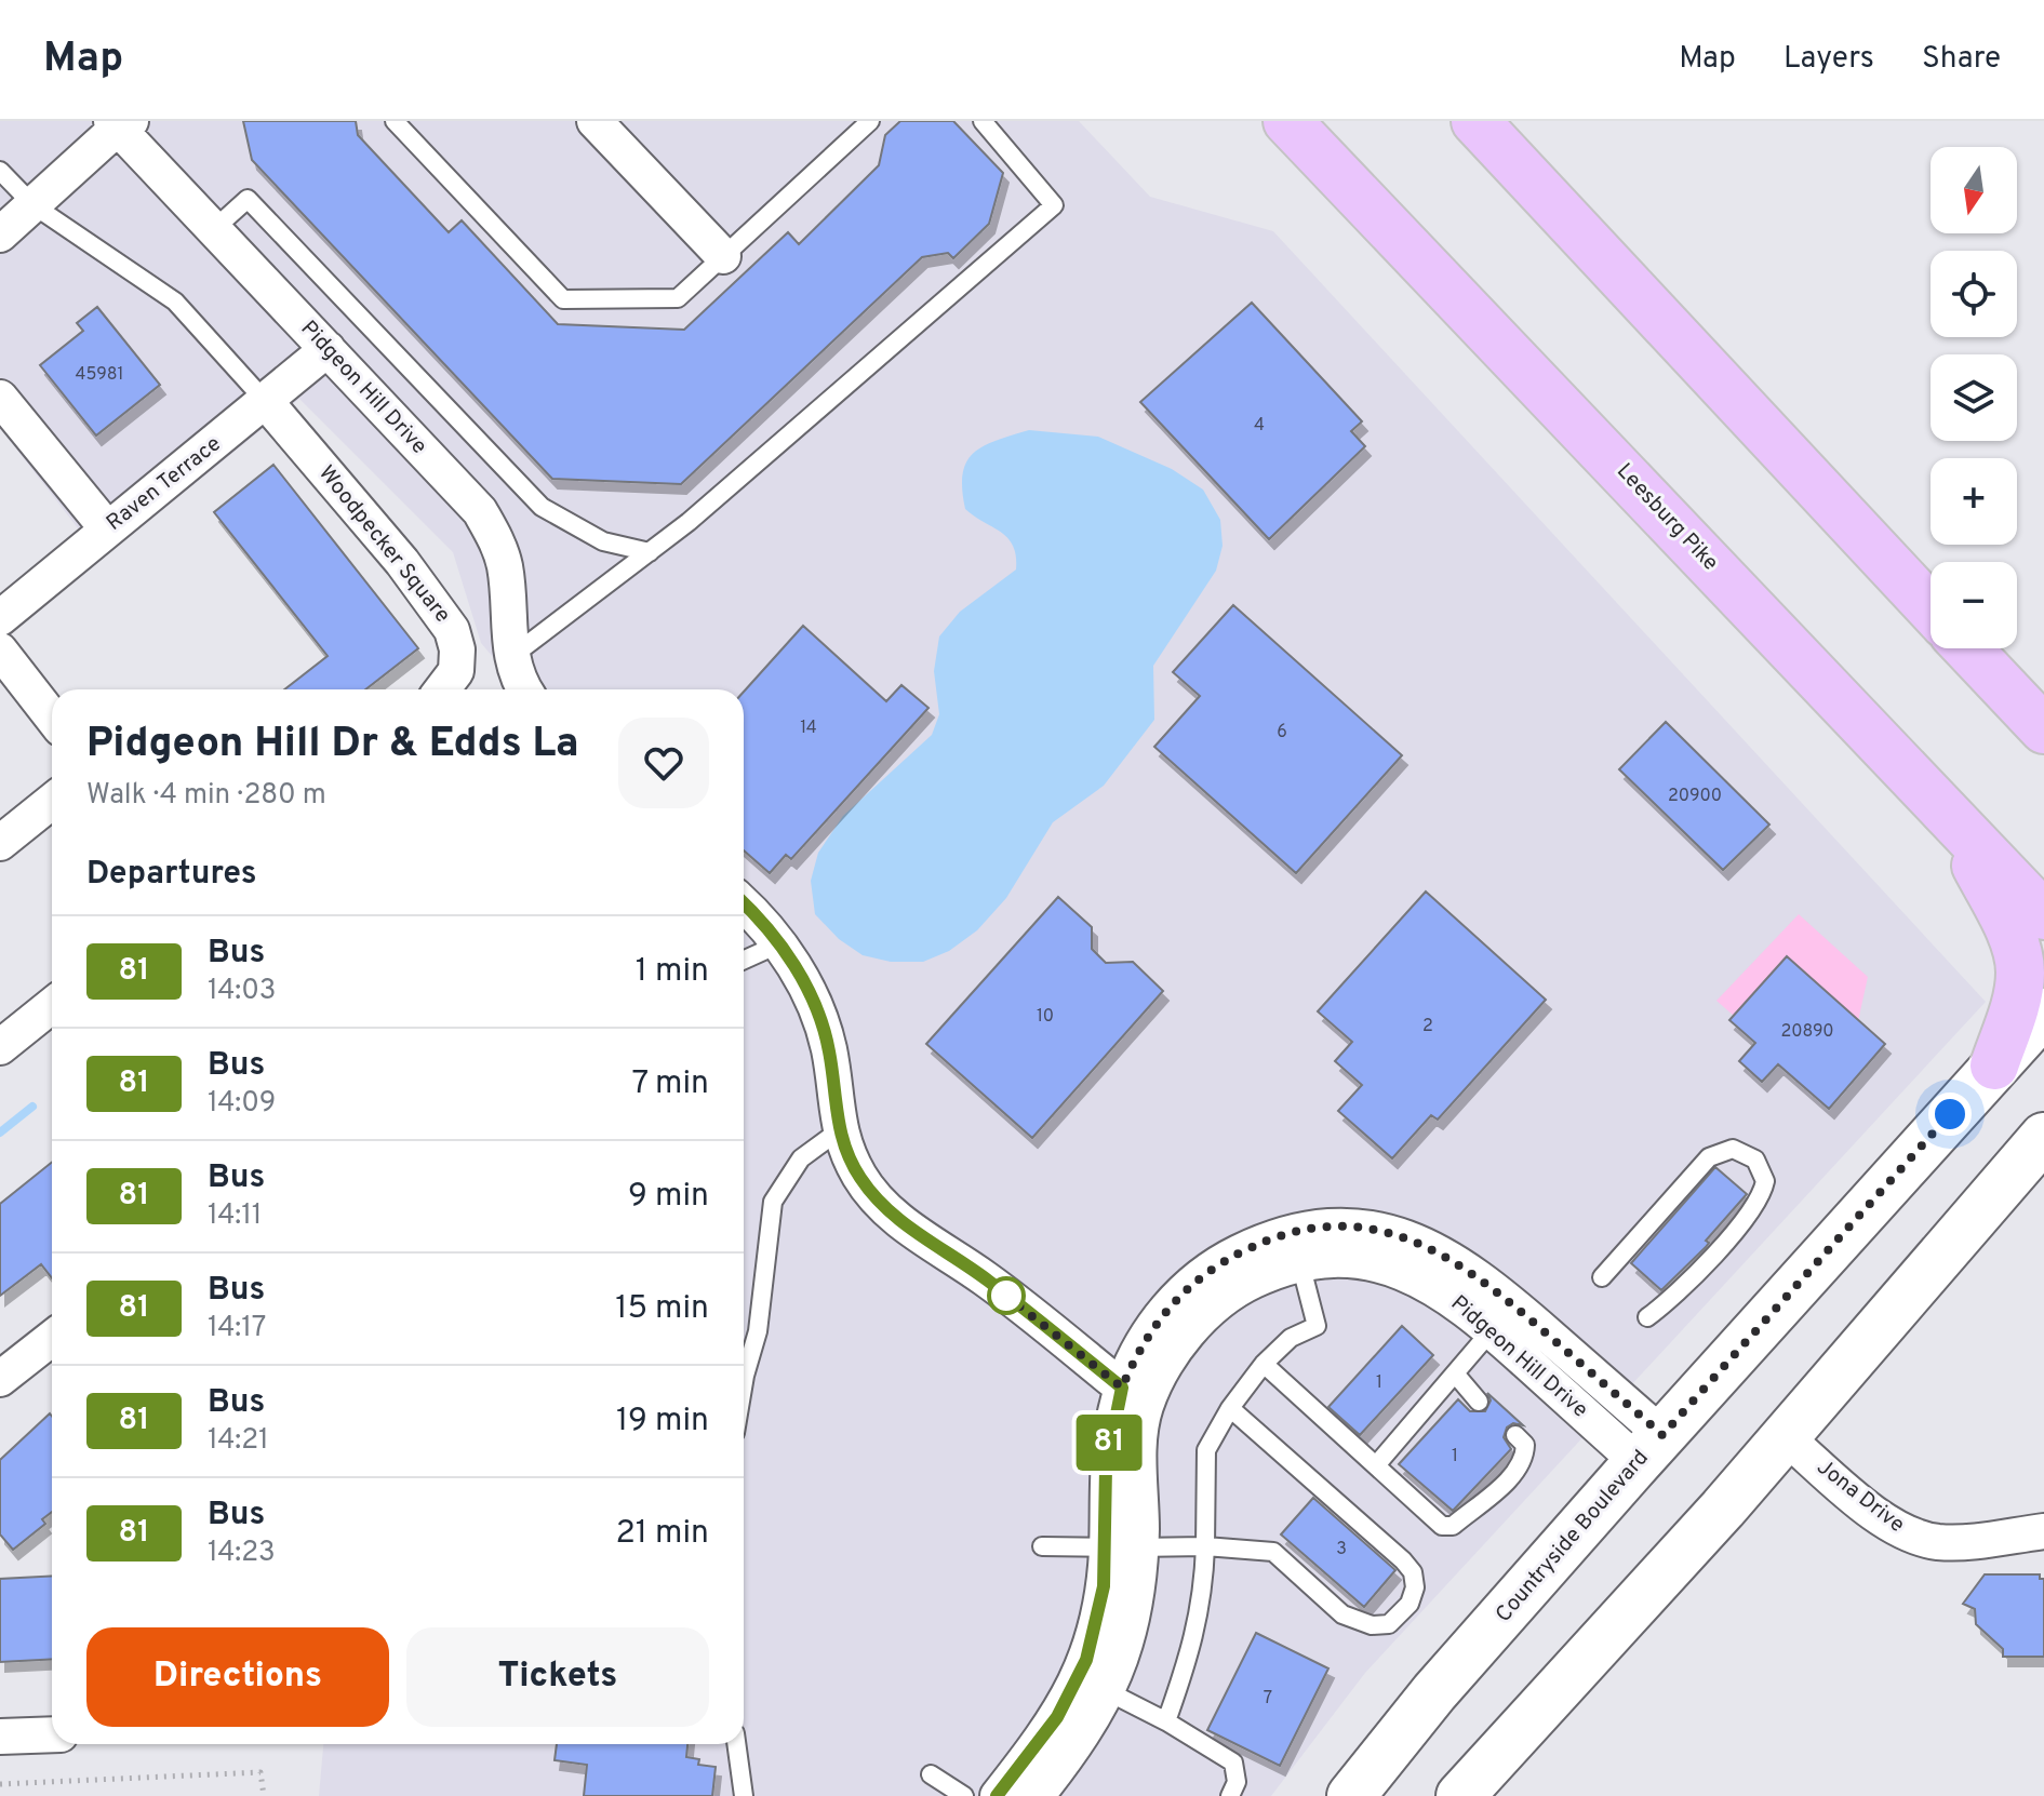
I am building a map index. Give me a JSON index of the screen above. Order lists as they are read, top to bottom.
{
  "streets": {
    "highway": ["Leesburg Pike"],
    "street": [
      "Pidgeon Hill Drive",
      "Raven Terrace",
      "Woodpecker Square",
      "Jona Drive",
      "Countryside Boulevard"
    ]
  },
  "crossings": [
    ["Pidgeon Hill Drive", "Raven Terrace"],
    ["Pidgeon Hill Drive", "Countryside Boulevard"],
    ["Raven Terrace", "Woodpecker Square"]
  ],
  "lines": ["bus line 81"],
  "house_numbers": [
    "45981",
    "4",
    "14",
    "6",
    "20900",
    "10",
    "2",
    "20890",
    "1",
    "1",
    "3",
    "7"
  ],
  "north": "bottom",
  "page": {
    "header": "Map",
    "nav": ["Map", "Layers", "Share"],
    "on_map": "81",
    "map_buttons": ["+", "−"],
    "heading": [
      ["Pidgeon Hill Dr & Edds La", "Walk · 4 min · 280 m"],
      "Departures"
    ],
    "list": [
      {
        "mark": "81",
        "name": "Bus",
        "note": "14:03",
        "value": "1 min"
      },
      {
        "mark": "81",
        "name": "Bus",
        "note": "14:09",
        "value": "7 min"
      },
      {
        "mark": "81",
        "name": "Bus",
        "note": "14:11",
        "value": "9 min"
      },
      {
        "mark": "81",
        "name": "Bus",
        "note": "14:17",
        "value": "15 min"
      },
      {
        "mark": "81",
        "name": "Bus",
        "note": "14:21",
        "value": "19 min"
      },
      {
        "mark": "81",
        "name": "Bus",
        "note": "14:23",
        "value": "21 min"
      }
    ],
    "buttons": ["Directions", "Tickets"]
  }
}
